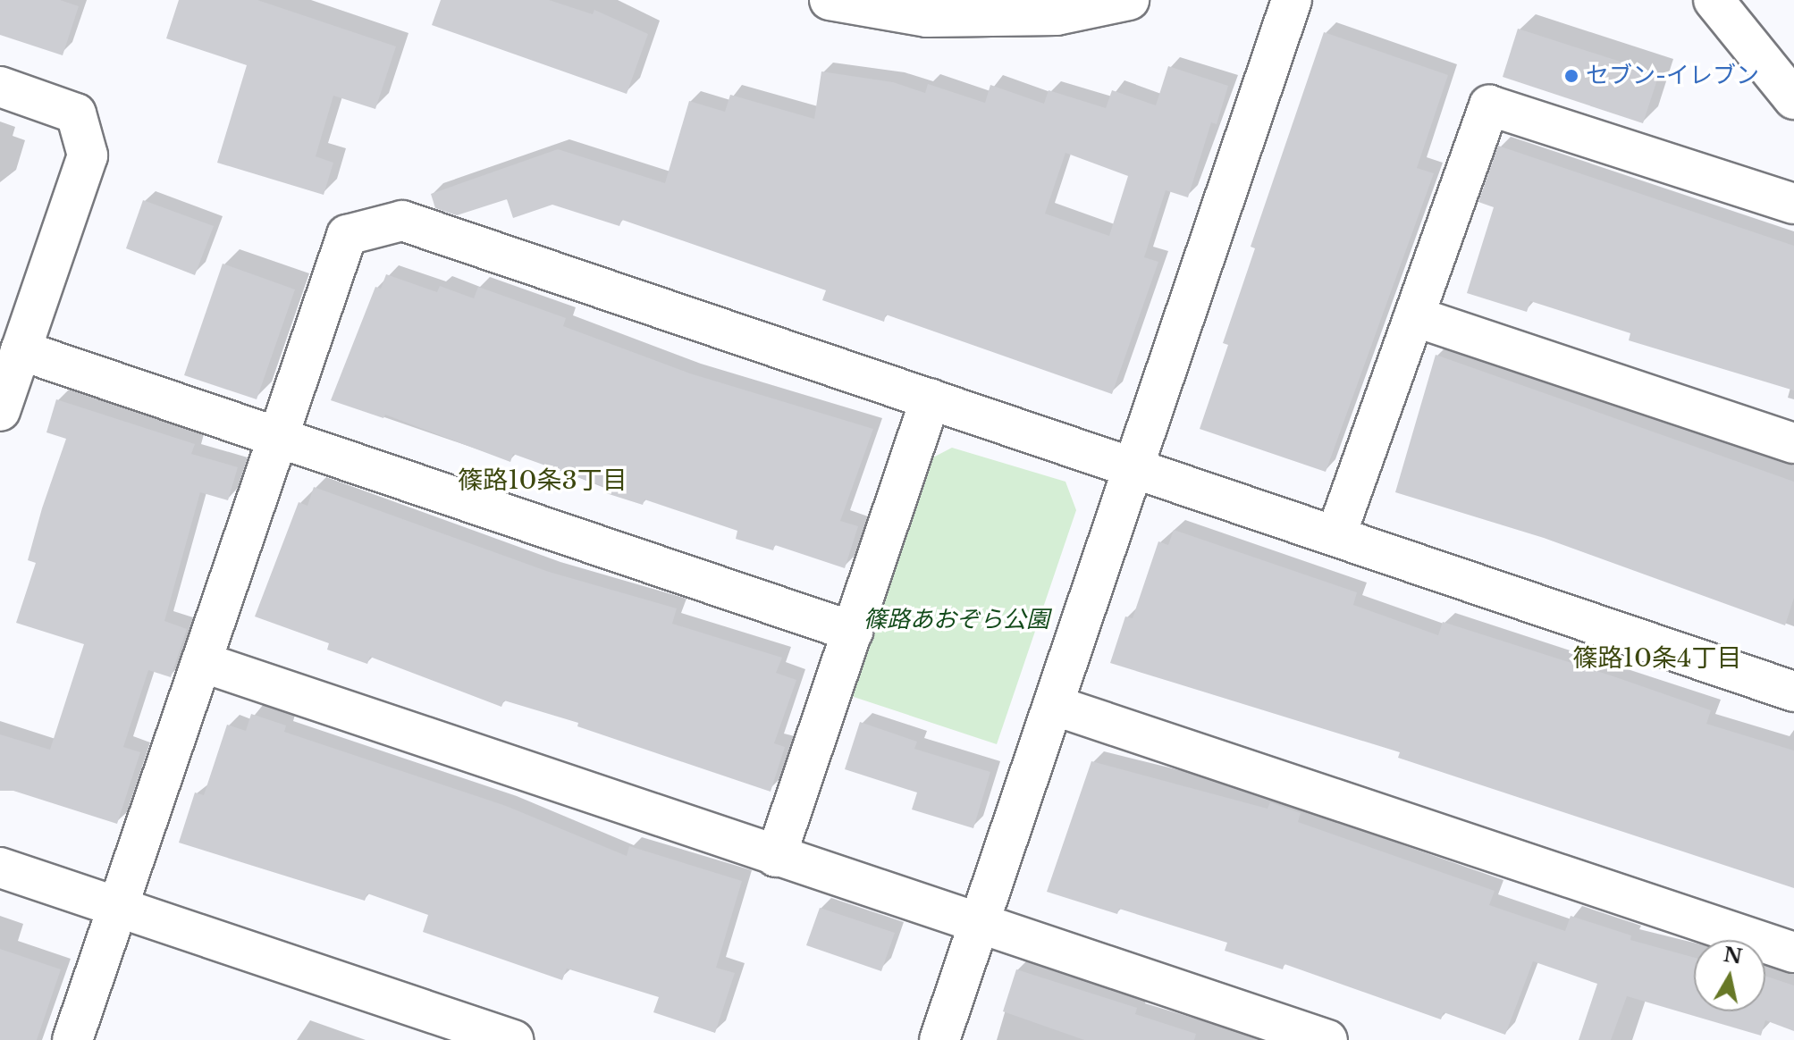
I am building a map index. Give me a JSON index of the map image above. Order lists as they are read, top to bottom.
{
  "districts": ["篠路10条3丁目", "篠路10条4丁目"],
  "parks": ["篠路あおぞら公園"],
  "places": ["セブン-イレブン"],
  "north": "top"
}
